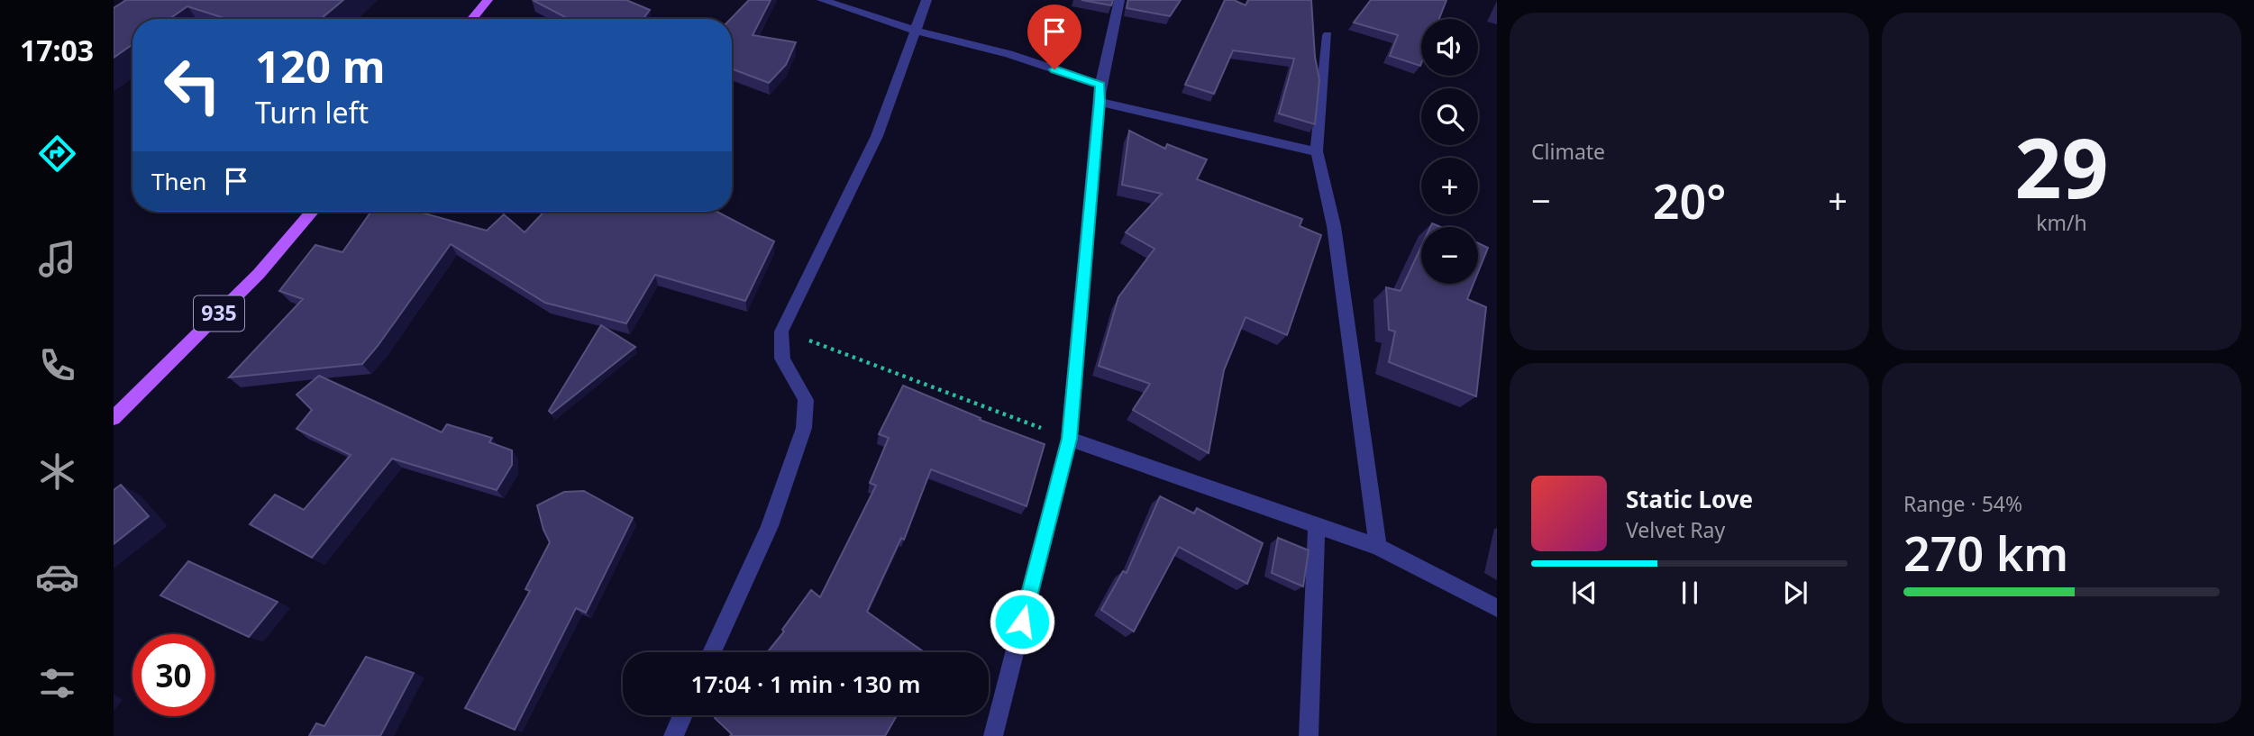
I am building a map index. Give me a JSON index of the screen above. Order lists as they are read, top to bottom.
{
  "streets": {
    "main road": ["935"]
  },
  "page": {
    "tabs": "17:03",
    "tile": [
      "Climate",
      ["29", "km/h"],
      ["Range · 54%", "270 km"]
    ],
    "map_buttons": ["+", "−"],
    "turn": ["120 m", "Turn left"],
    "then": "Then",
    "heat": ["−", "20°", "+"],
    "song": ["Static Love", "Velvet Ray"],
    "limit": "30",
    "trip": "17:04 · 1 min · 130 m"
  }
}
